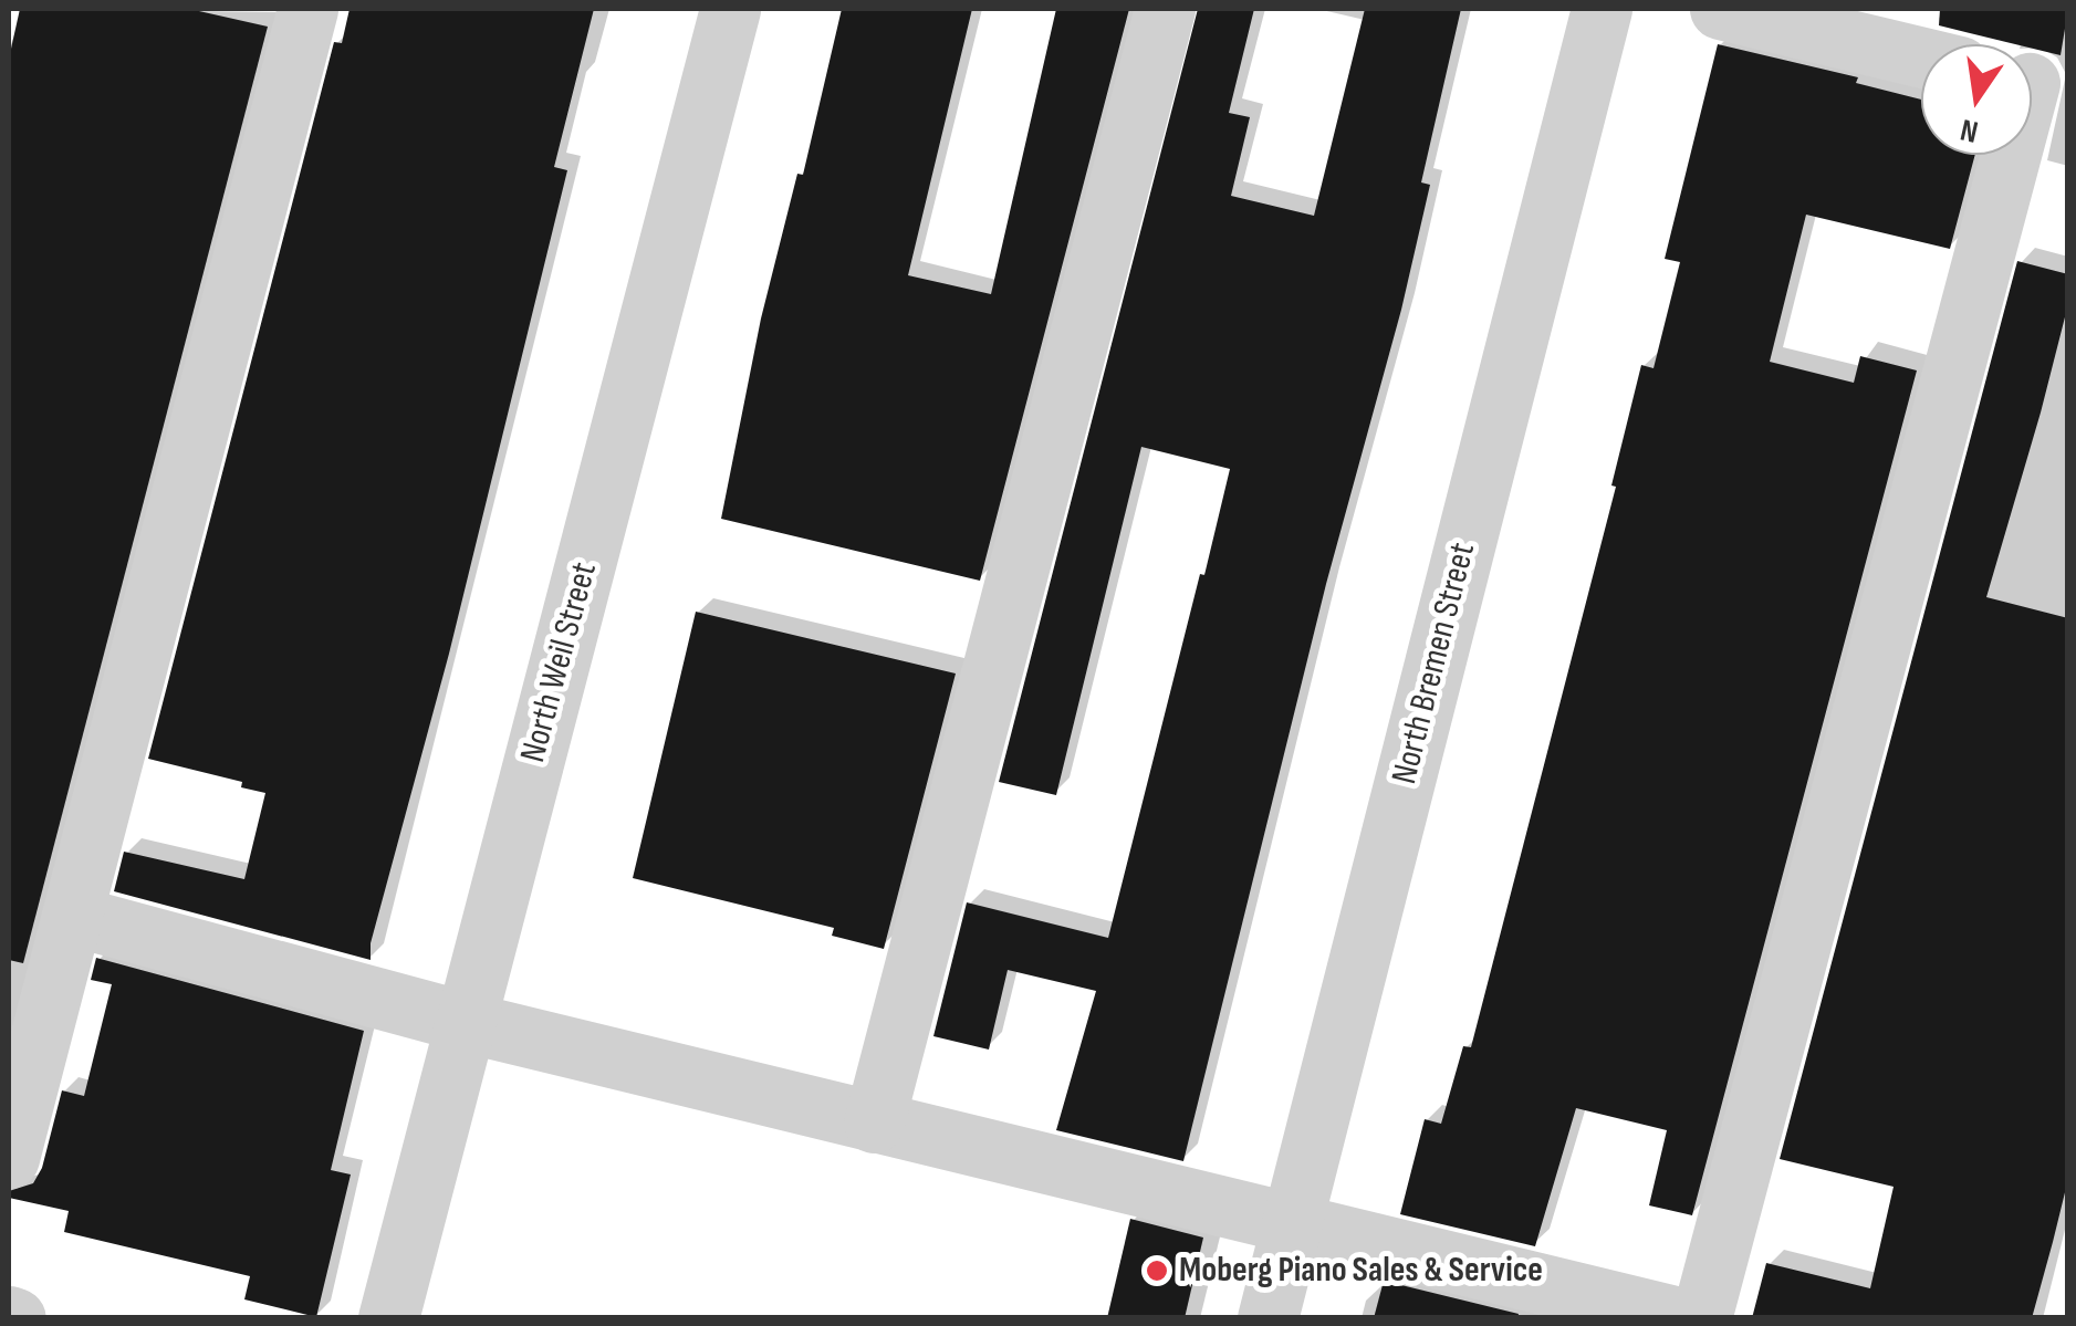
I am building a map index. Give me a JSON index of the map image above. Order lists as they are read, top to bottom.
{
  "streets": {
    "street": ["North Weil Street", "North Bremen Street"]
  },
  "places": ["Moberg Piano Sales & Service"],
  "north": "bottom"
}
